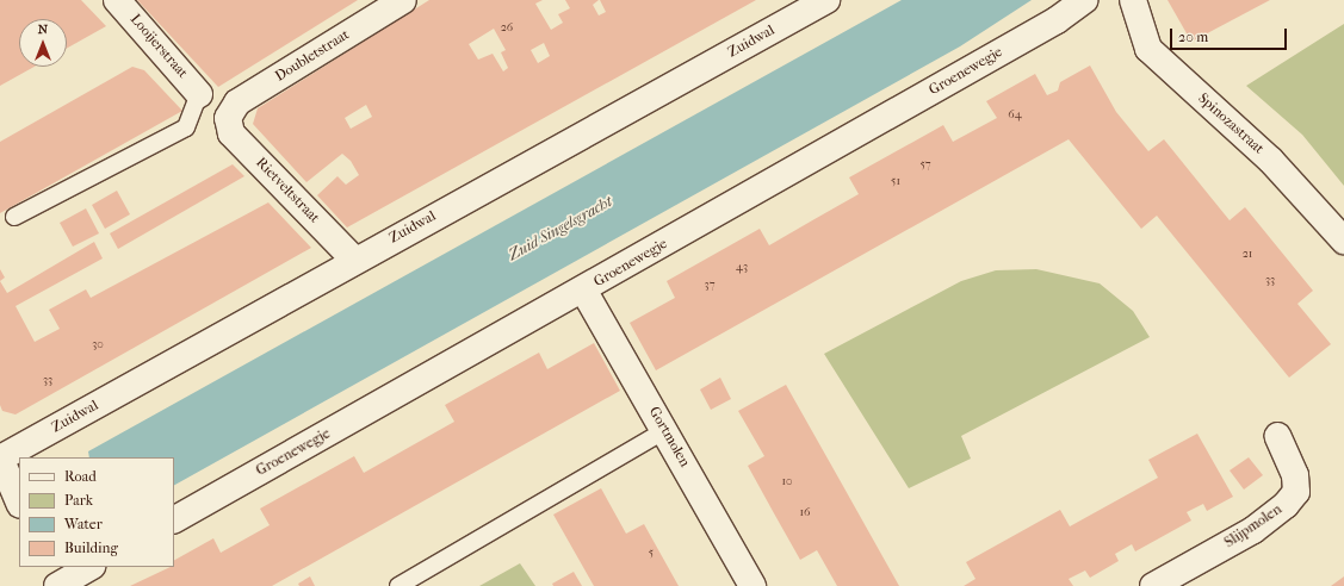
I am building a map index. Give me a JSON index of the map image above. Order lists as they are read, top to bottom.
{
  "streets": {
    "street": [
      "Zuidwal",
      "Looijerstraat",
      "Doubletstraat",
      "Groenewegje",
      "Spinozastraat",
      "Rietveltstraat",
      "Gortmolen",
      "Slijpmolen"
    ]
  },
  "crossings": [
    ["Zuidwal", "Rietveltstraat"],
    ["Doubletstraat", "Rietveltstraat"],
    ["Groenewegje", "Gortmolen"]
  ],
  "water": ["Zuid Singelsgracht"],
  "house_numbers": [
    "26",
    "64",
    "57",
    "51",
    "21",
    "43",
    "33",
    "37",
    "30",
    "33",
    "10",
    "16",
    "5"
  ],
  "legend": [
    "Road",
    "Park",
    "Water",
    "Building"
  ],
  "scale_bar": "20 m",
  "north": "top"
}
